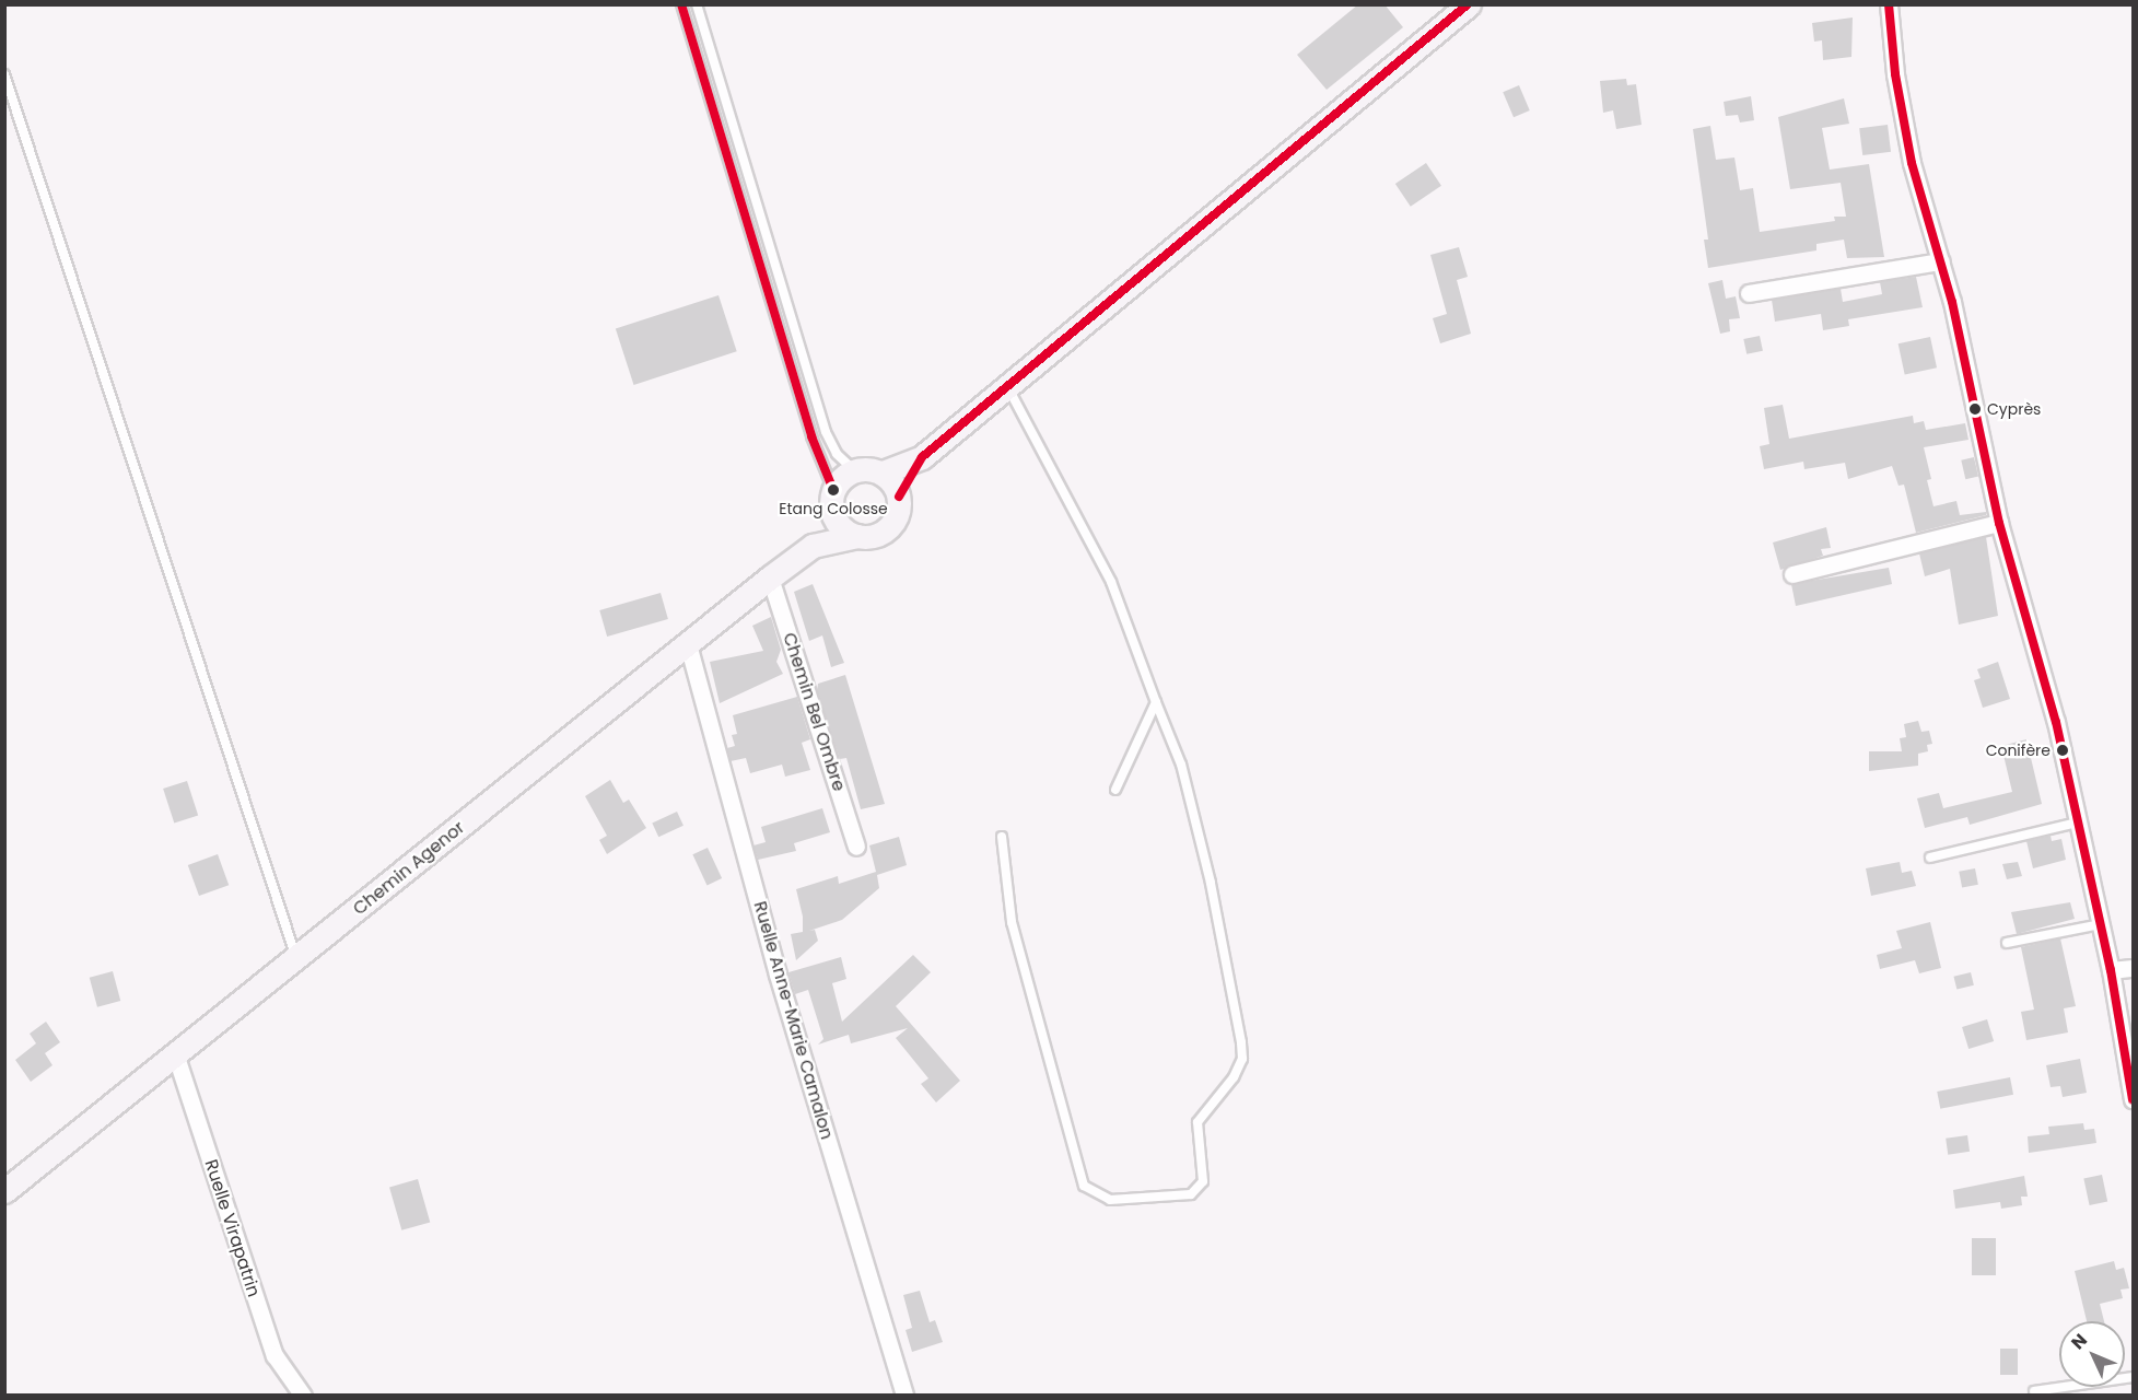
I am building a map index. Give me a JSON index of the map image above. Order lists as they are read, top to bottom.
{
  "streets": {
    "main road": ["Chemin Agenor"],
    "street": ["Chemin Bel Ombre", "Ruelle Anne-Marie Camalon", "Ruelle Virapatrin"]
  },
  "crossings": [
    ["Chemin Bel Ombre", "Chemin Agenor"],
    ["Chemin Agenor", "Ruelle Anne-Marie Camalon"],
    ["Chemin Agenor", "Ruelle Virapatrin"]
  ],
  "places": ["Cyprès", "Etang Colosse", "Conifère"],
  "north": "top left"
}
